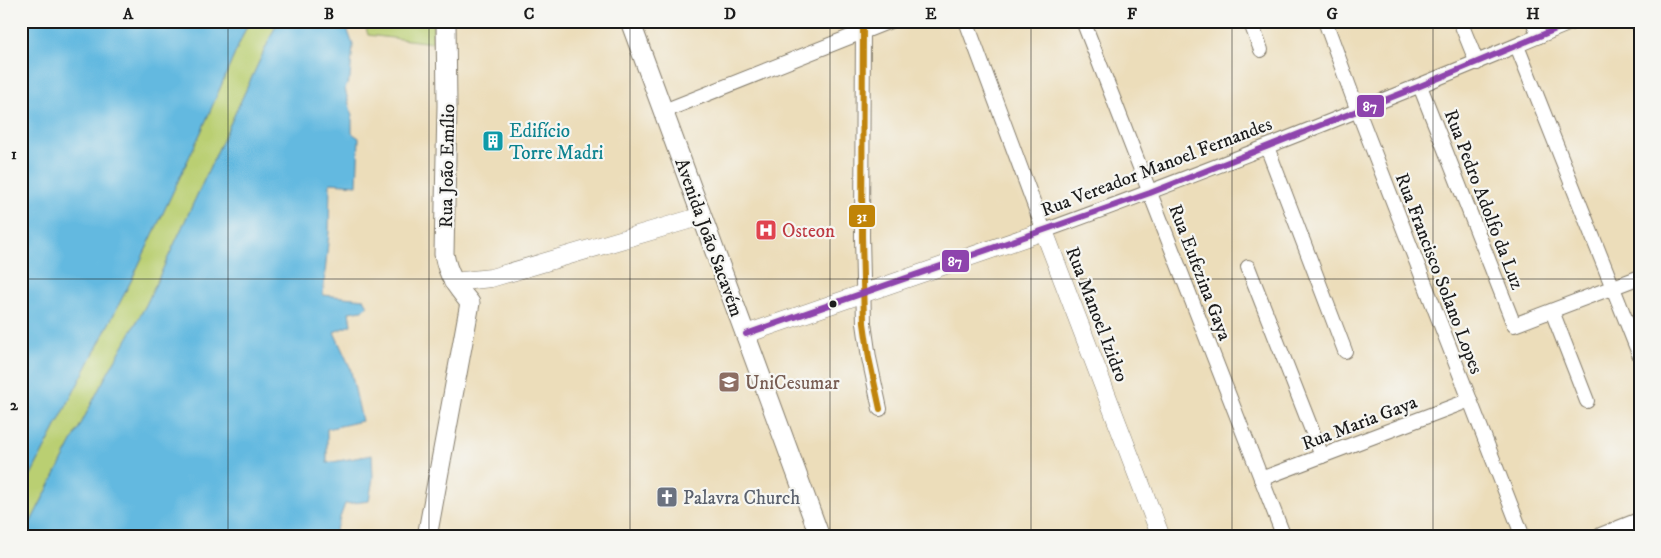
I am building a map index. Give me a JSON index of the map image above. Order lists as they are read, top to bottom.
{
  "streets": {
    "main road": ["Rua João Emílio", "Avenida João Sacavém"],
    "street": [
      "Rua Vereador Manoel Fernandes",
      "Rua Pedro Adolfo da Luz",
      "Rua Eufezina Gaya",
      "Rua Francisco Solano Lopes",
      "Rua Manoel Izidro",
      "Rua Maria Gaya"
    ]
  },
  "crossings": [
    ["Rua Vereador Manoel Fernandes", "Rua Pedro Adolfo da Luz"],
    ["Rua Vereador Manoel Fernandes", "Avenida João Sacavém"],
    ["Rua Vereador Manoel Fernandes", "Rua Eufezina Gaya"],
    ["Rua Vereador Manoel Fernandes", "Rua Francisco Solano Lopes"],
    ["Rua Vereador Manoel Fernandes", "Rua Manoel Izidro"],
    ["Rua Eufezina Gaya", "Rua Maria Gaya"],
    ["Rua Francisco Solano Lopes", "Rua Maria Gaya"]
  ],
  "places": {
    "building": ["Edifício Torre Madri"],
    "hospital": ["Osteon"],
    "school or university": ["UniCesumar"],
    "church": ["Palavra Church"]
  },
  "lines": ["transit line 31", "transit line 87"],
  "grid": {
    "columns": [
      "A",
      "B",
      "C",
      "D",
      "E",
      "F",
      "G",
      "H"
    ],
    "rows": ["1", "2"]
  }
}
